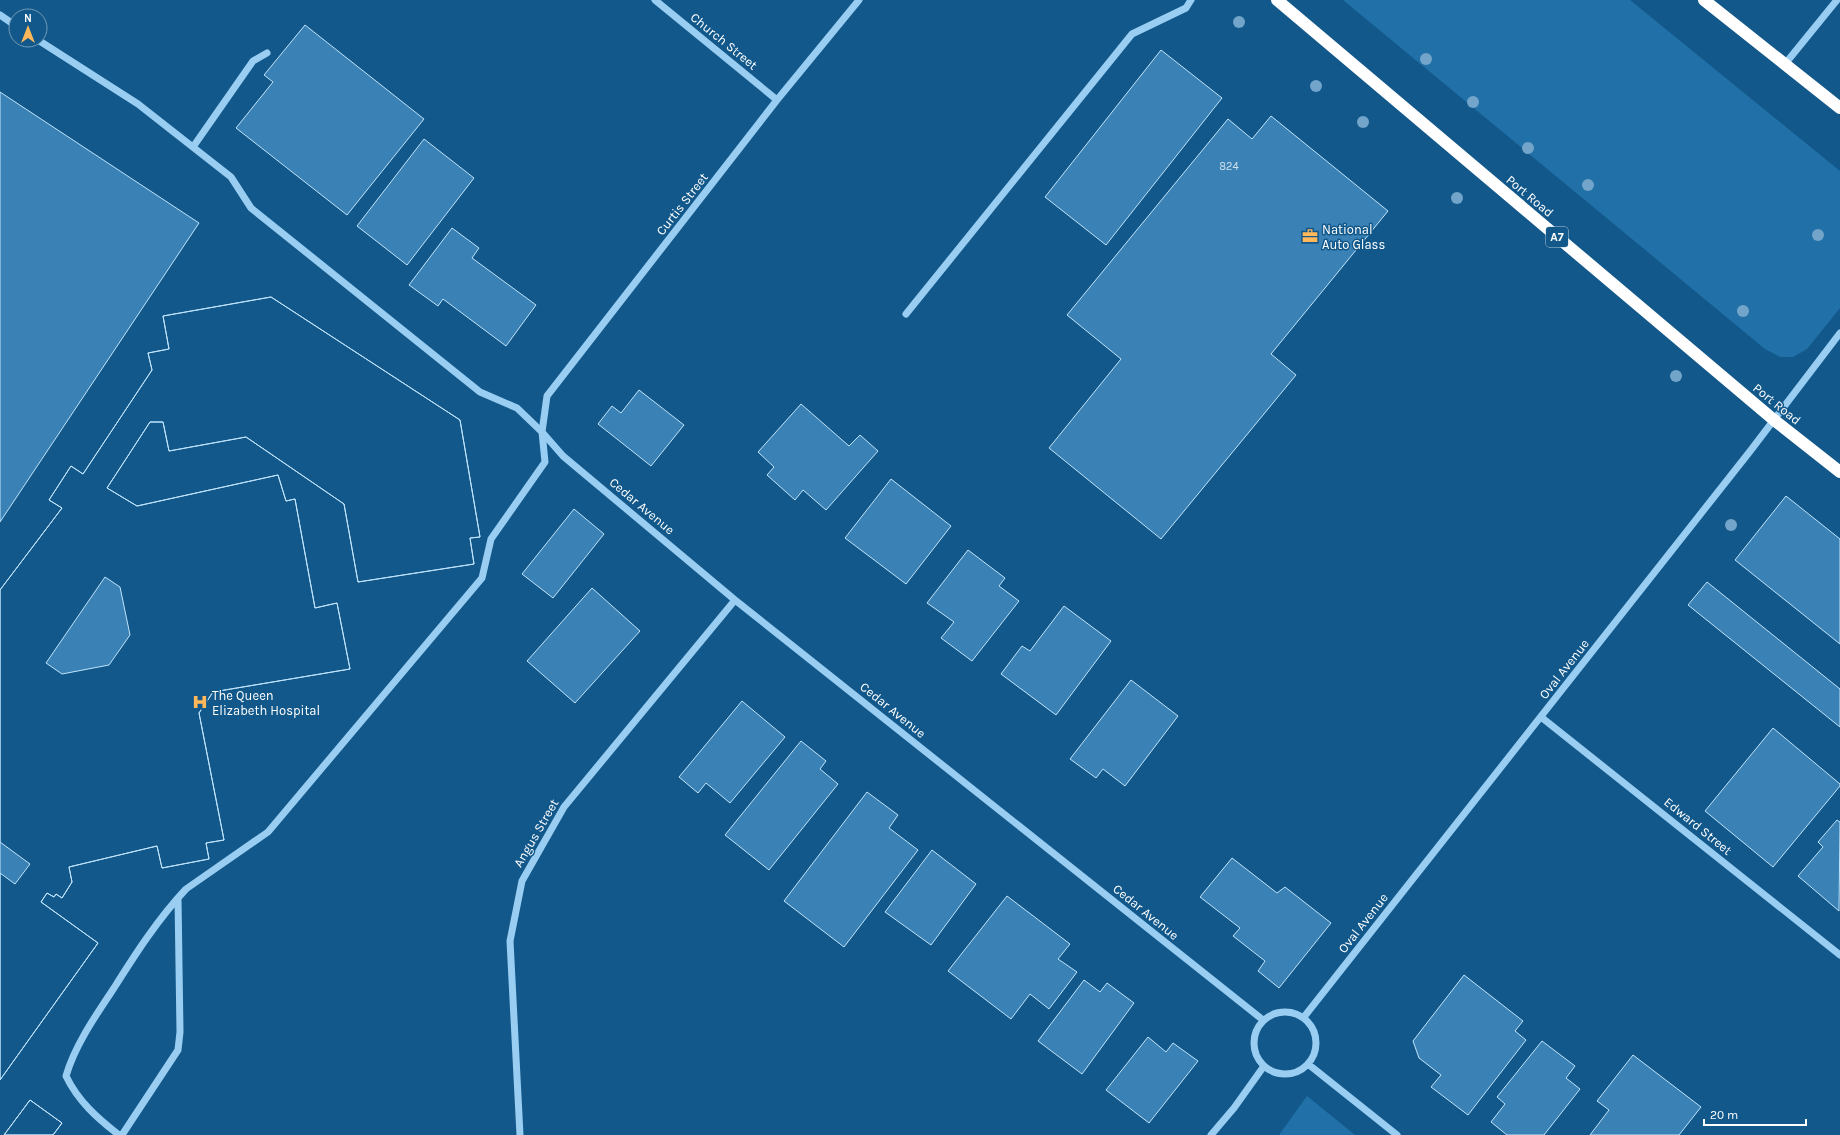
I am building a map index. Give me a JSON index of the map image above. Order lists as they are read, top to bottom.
{
  "streets": {
    "highway": ["Port Road", "A7"],
    "street": [
      "Church Street",
      "Curtis Street",
      "Cedar Avenue",
      "Oval Avenue",
      "Edward Street",
      "Angus Street"
    ]
  },
  "crossings": [
    ["Church Street", "Curtis Street"],
    ["Port Road", "Oval Avenue"],
    ["Curtis Street", "Cedar Avenue"],
    ["Cedar Avenue", "Oval Avenue"],
    ["Cedar Avenue", "Angus Street"],
    ["Oval Avenue", "Edward Street"]
  ],
  "places": {
    "office": ["National Auto Glass"],
    "hospital": ["The Queen Elizabeth Hospital"]
  },
  "house_numbers": ["824"],
  "scale_bar": "20 m",
  "north": "top"
}
